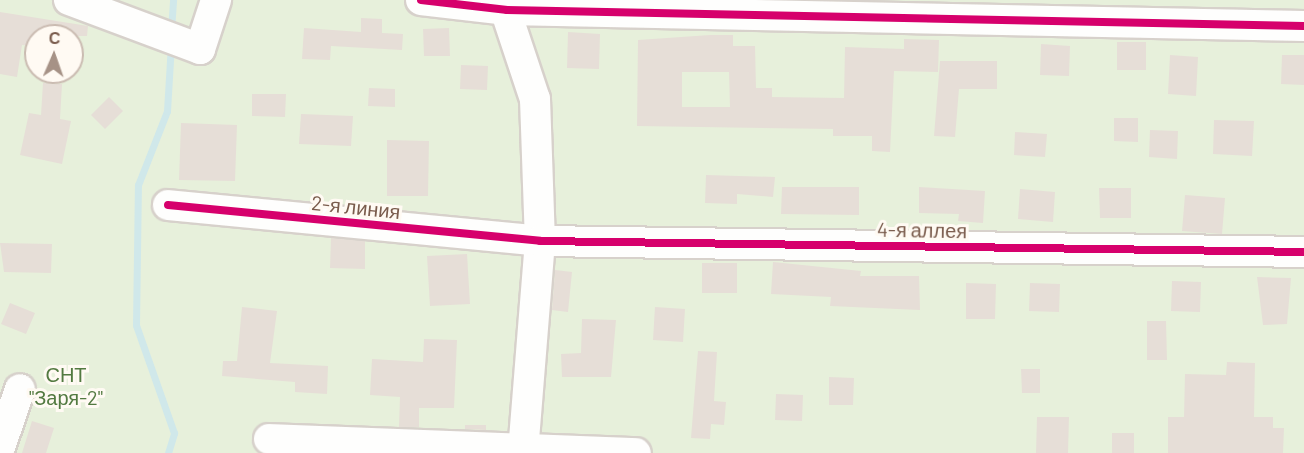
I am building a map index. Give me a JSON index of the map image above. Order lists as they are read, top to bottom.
{
  "streets": {
    "street": ["2-я линия", "4-я аллея"]
  },
  "crossings": [
    ["2-я линия", "4-я аллея"]
  ],
  "parks": ["СНТ \"Заря-2\""],
  "north": "top"
}
